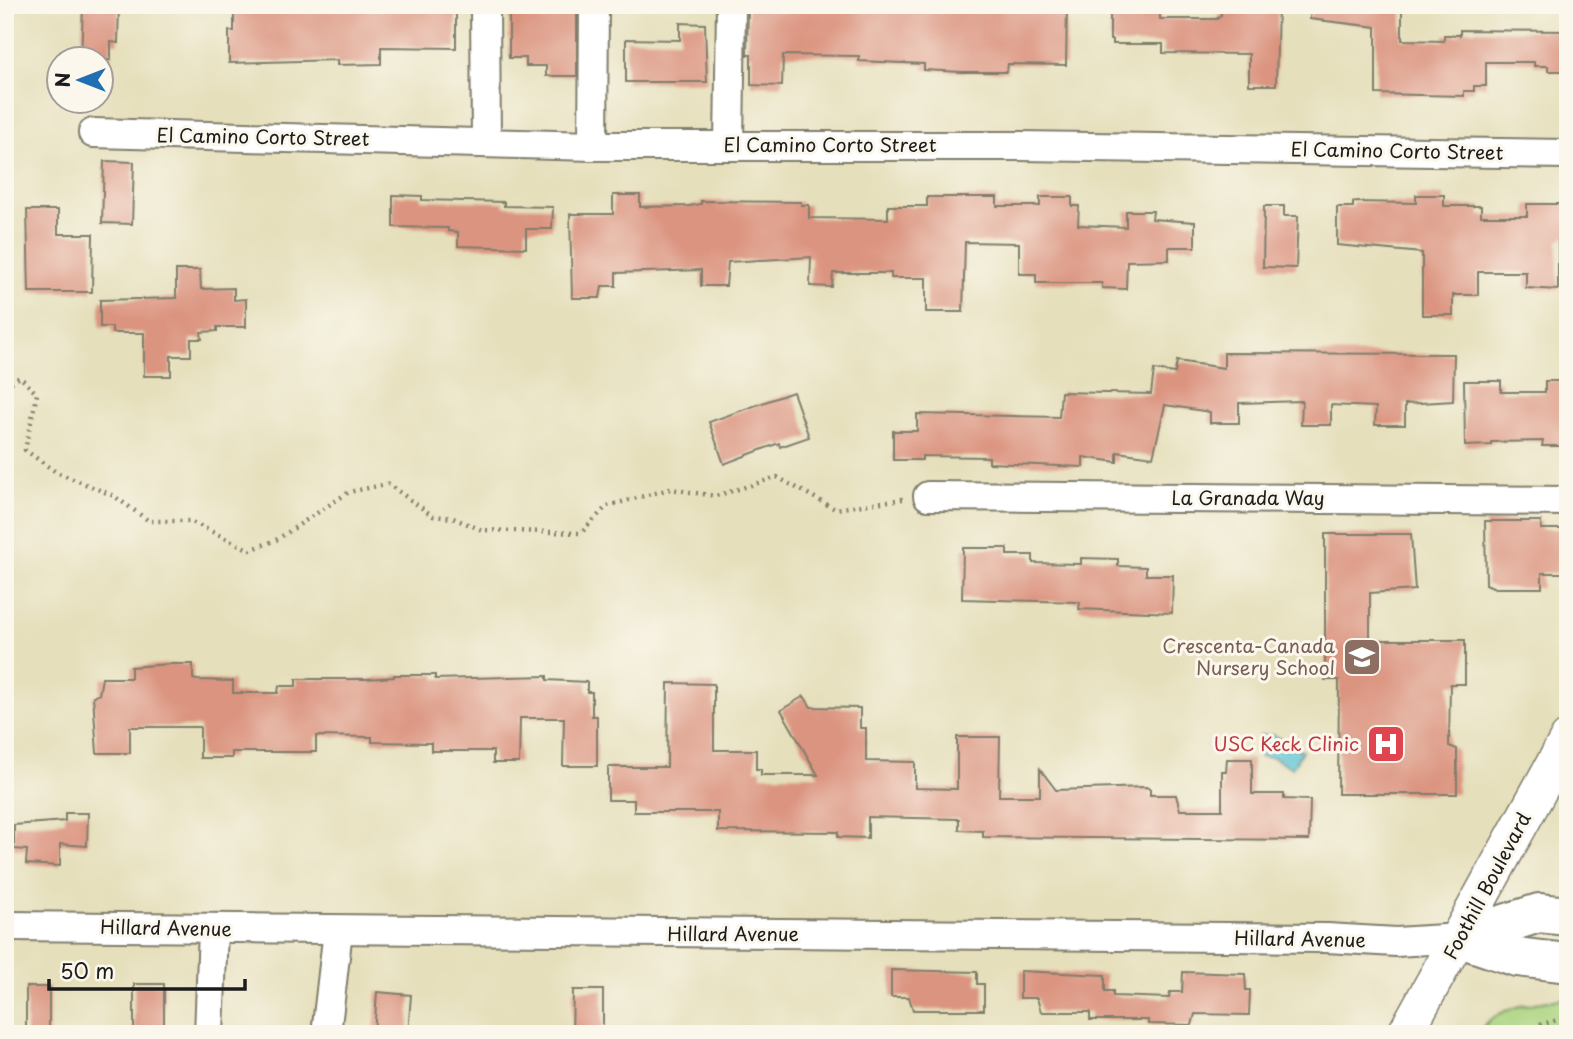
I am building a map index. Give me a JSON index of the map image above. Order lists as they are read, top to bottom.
{
  "streets": {
    "highway": ["Hillard Avenue"],
    "main road": ["Foothill Boulevard"],
    "street": ["El Camino Corto Street", "La Granada Way"]
  },
  "crossings": [
    ["Foothill Boulevard", "Hillard Avenue"]
  ],
  "places": {
    "school or university": ["Crescenta-Canada Nursery School"],
    "hospital": ["USC Keck Clinic"]
  },
  "scale_bar": "50 m",
  "north": "left"
}
